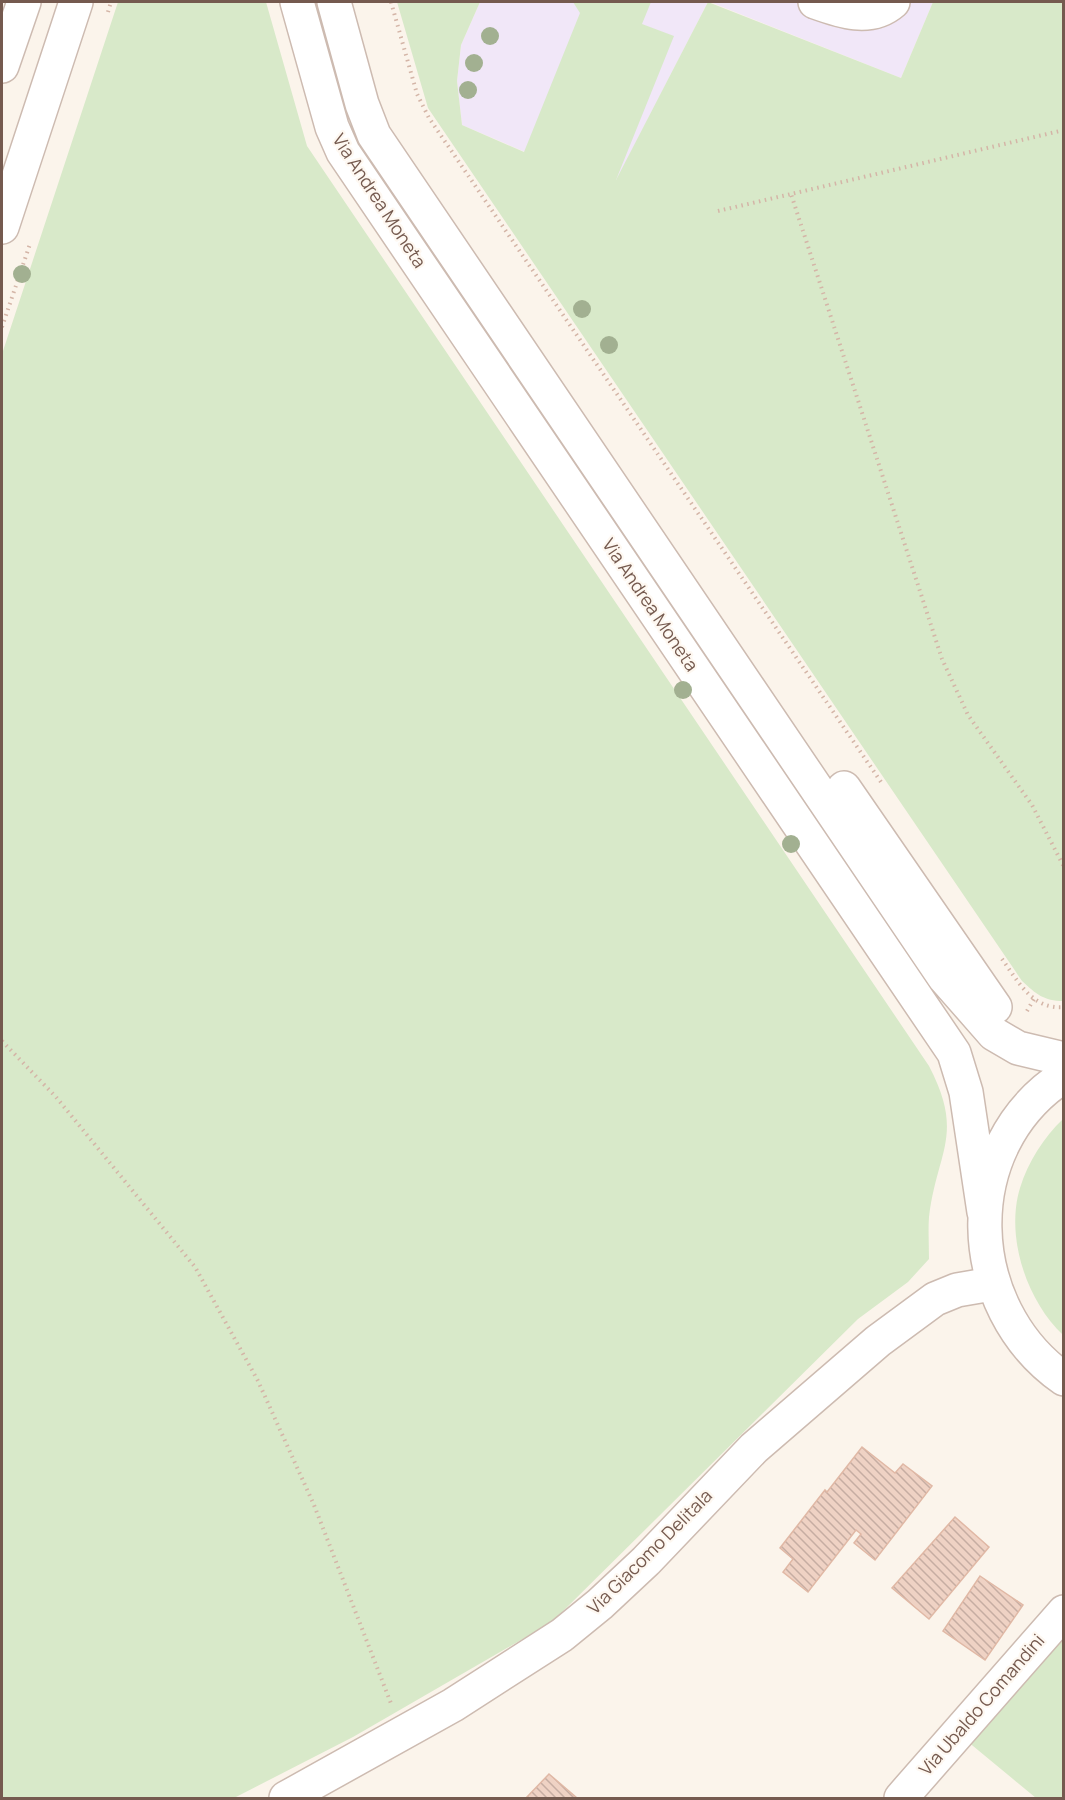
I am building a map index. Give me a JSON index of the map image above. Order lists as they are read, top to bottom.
{
  "streets": {
    "street": ["Via Andrea Moneta", "Via Giacomo Delitala", "Via Ubaldo Comandini"]
  }
}
